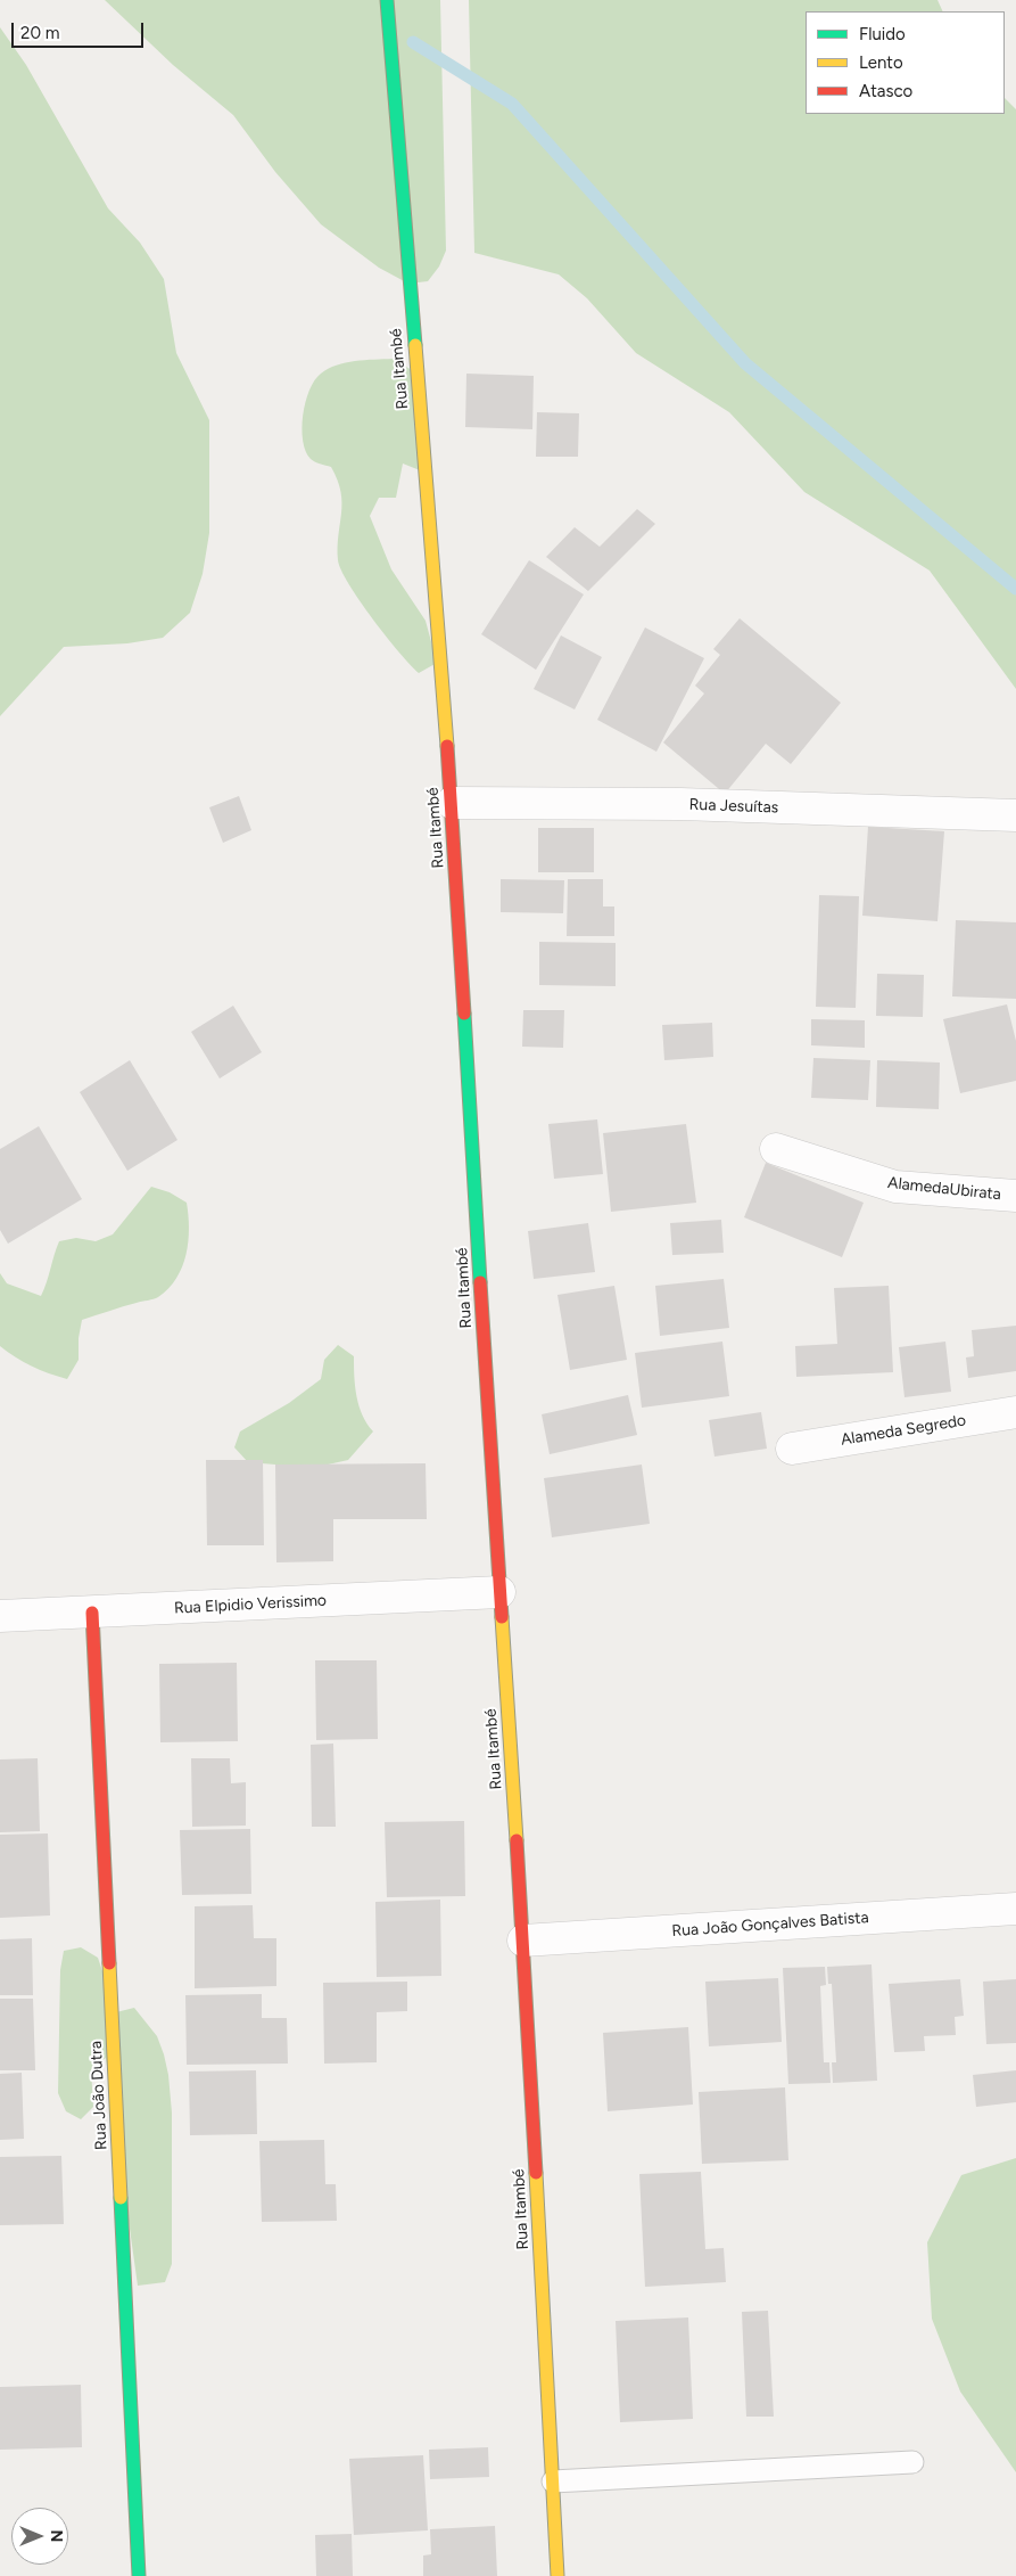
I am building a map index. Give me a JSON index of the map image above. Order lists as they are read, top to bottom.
{
  "streets": {
    "street": [
      "Rua Itambé",
      "Rua Jesuítas",
      "AlamedaUbirata",
      "Alameda Segredo",
      "Rua Elpidio Verissimo",
      "Rua João Gonçalves Batista",
      "Rua João Dutra"
    ]
  },
  "crossings": [
    ["Rua Itambé", "Rua Jesuítas"],
    ["Rua Itambé", "Rua Elpidio Verissimo"],
    ["Rua Itambé", "Rua João Gonçalves Batista"],
    ["Rua Elpidio Verissimo", "Rua João Dutra"]
  ],
  "legend": ["Fluido", "Lento", "Atasco"],
  "scale_bar": "20 m",
  "north": "right"
}
